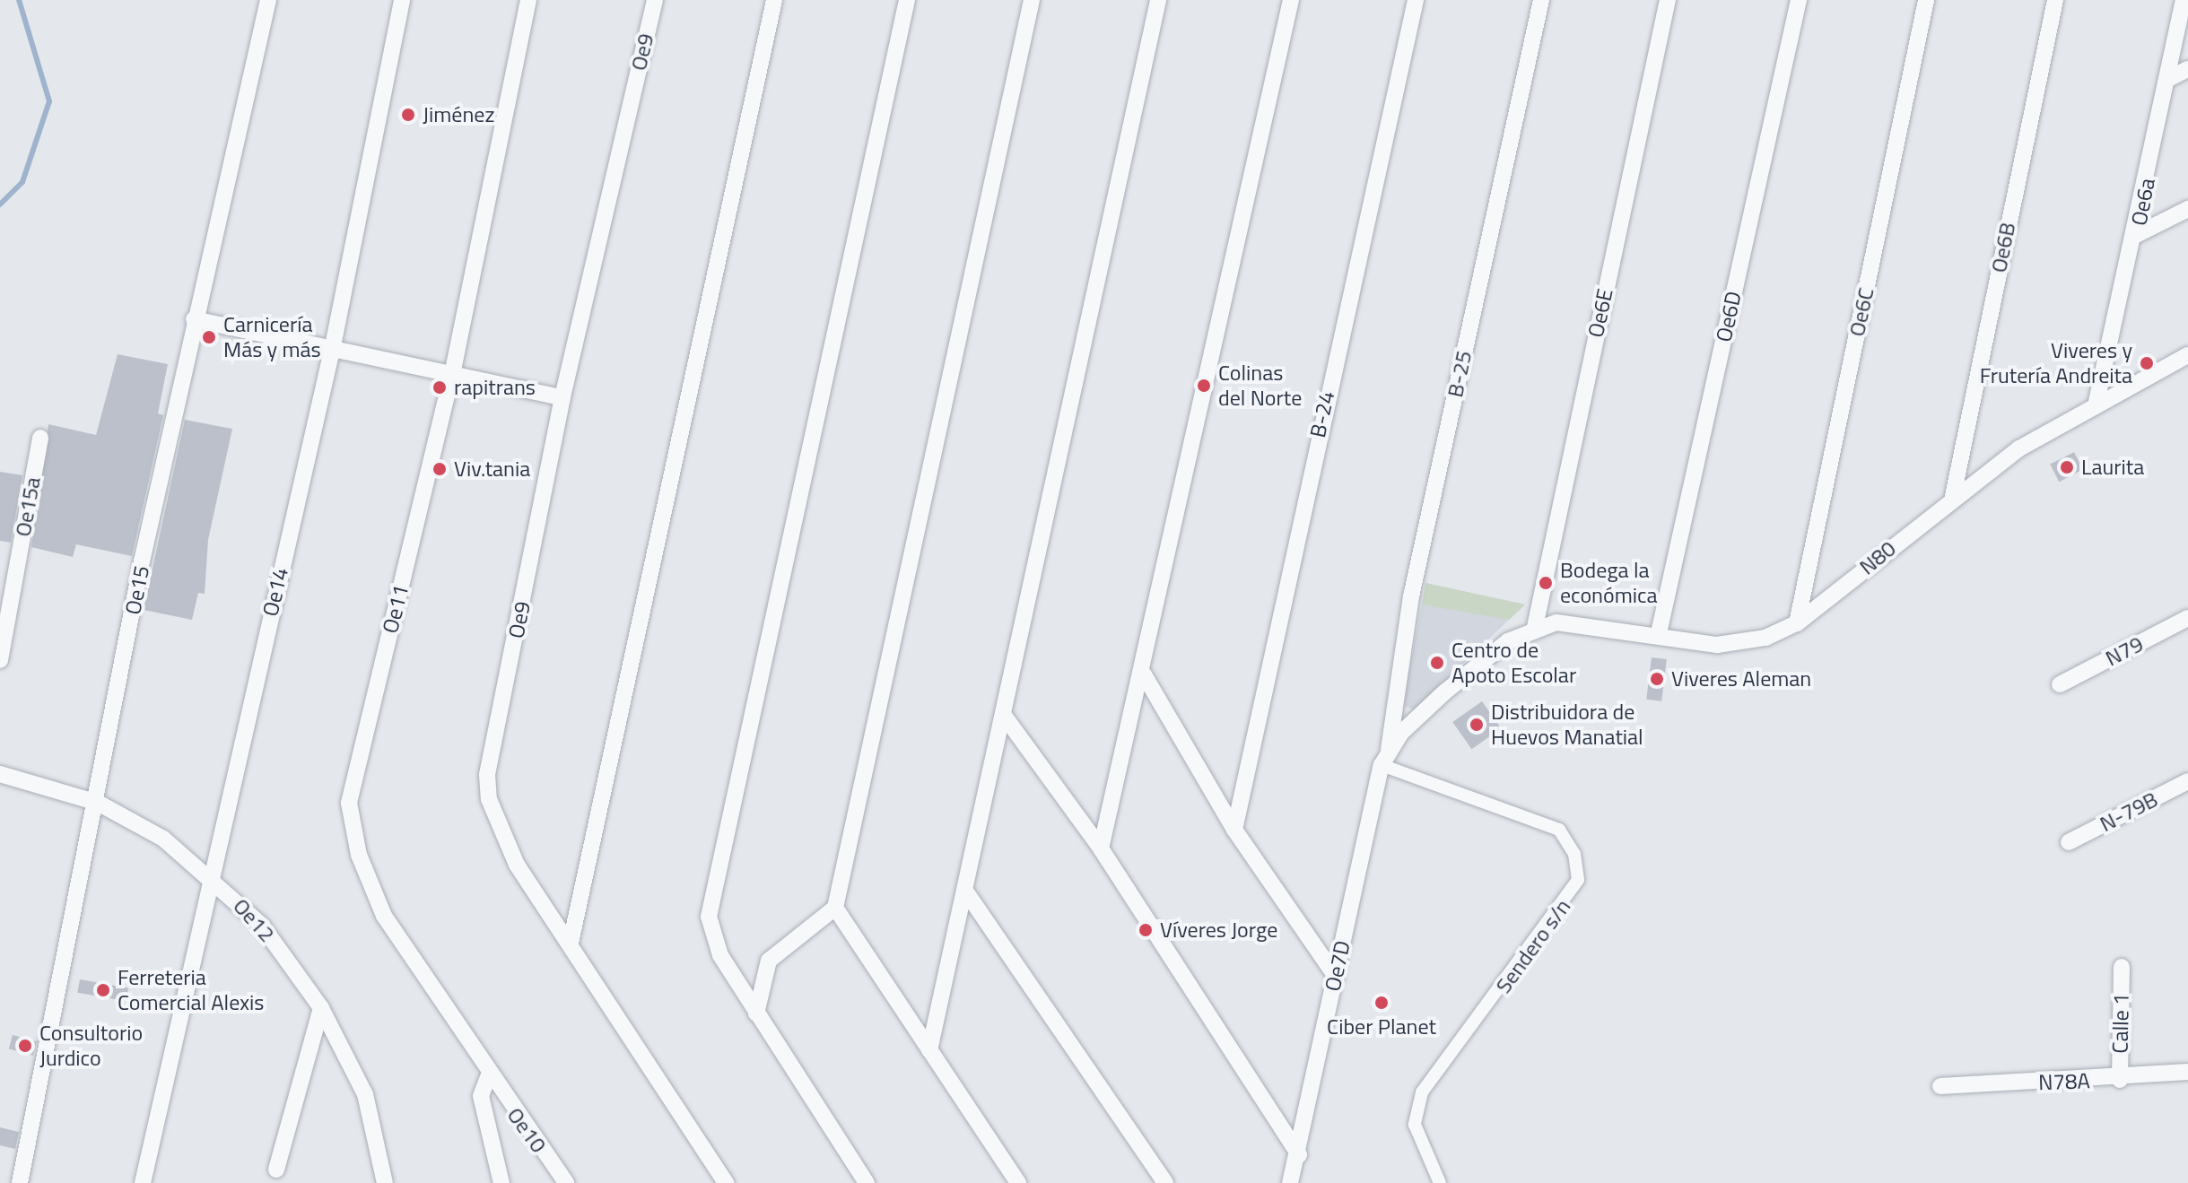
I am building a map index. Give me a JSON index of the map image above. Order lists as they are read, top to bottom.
{
  "streets": {
    "street": [
      "Oe9",
      "Oe6a",
      "Oe6B",
      "Oe6C",
      "Oe6E",
      "Oe6D",
      "B-25",
      "B-24",
      "Oe15a",
      "N80",
      "Oe15",
      "Oe14",
      "Oe11",
      "N79",
      "N-79B",
      "Oe12",
      "Sendero s/n",
      "Oe7D",
      "Calle 1",
      "N78A",
      "Oe10"
    ]
  },
  "crossings": [
    ["Oe6a", "N80"],
    ["Oe6B", "N80"],
    ["Oe6C", "N80"],
    ["Oe6E", "N80"],
    ["Oe6D", "N80"],
    ["B-25", "Sendero s/n"],
    ["B-25", "Oe7D"],
    ["Oe15", "Oe12"],
    ["Oe14", "Oe12"],
    ["Oe11", "Oe10"],
    ["Sendero s/n", "Oe7D"],
    ["Calle 1", "N78A"]
  ],
  "places": [
    "Jiménez",
    "Carnicería Más y más",
    "Viveres y Frutería Andreita",
    "Colinas del Norte",
    "rapitrans",
    "Laurita",
    "Viv.tania",
    "Bodega la económica",
    "Centro de Apoto Escolar",
    "Viveres Aleman",
    "Distribuidora de Huevos Manatial",
    "Víveres Jorge",
    "Ferreteria Comercial Alexis",
    "Ciber Planet",
    "Consultorio Jurdico"
  ]
}
